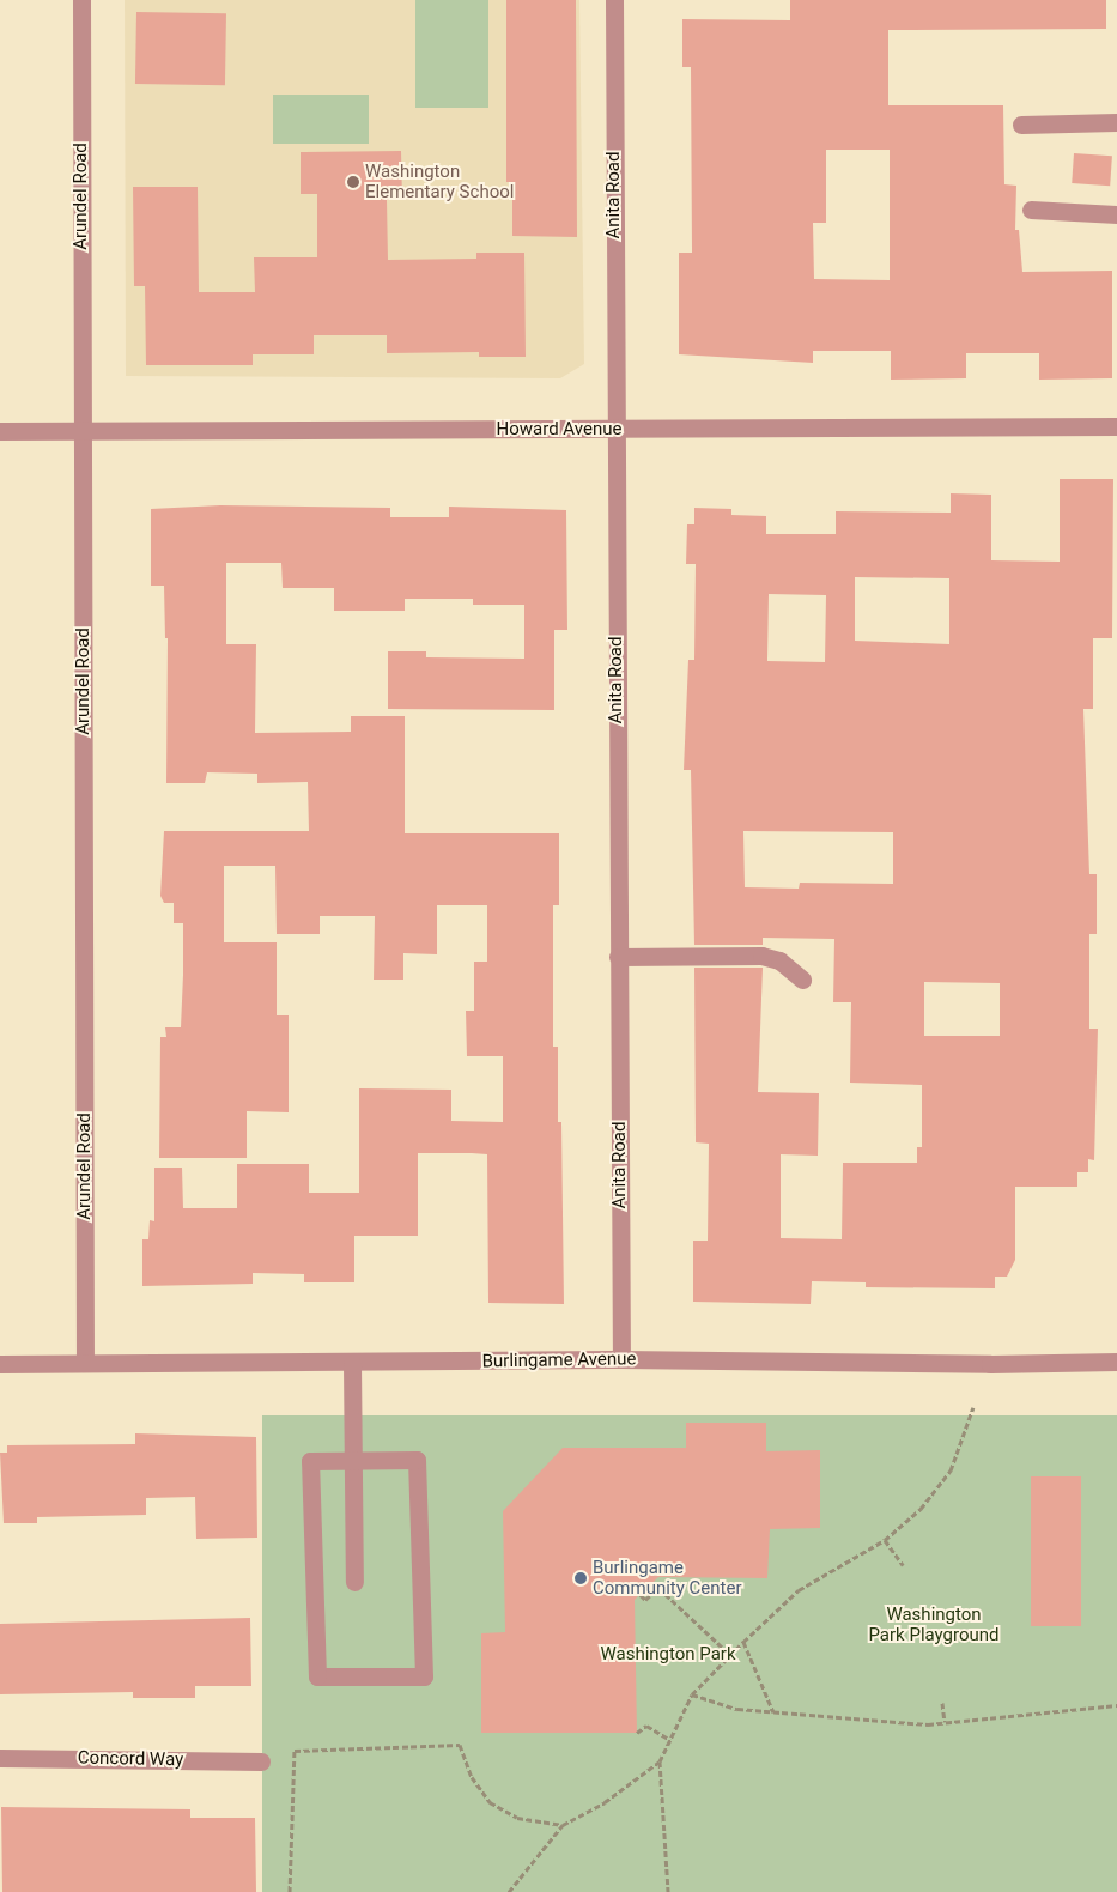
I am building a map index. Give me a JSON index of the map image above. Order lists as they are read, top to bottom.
{
  "streets": {
    "street": [
      "Anita Road",
      "Arundel Road",
      "Howard Avenue",
      "Burlingame Avenue",
      "Concord Way"
    ]
  },
  "crossings": [
    ["Anita Road", "Howard Avenue"],
    ["Anita Road", "Burlingame Avenue"],
    ["Arundel Road", "Howard Avenue"],
    ["Arundel Road", "Burlingame Avenue"]
  ],
  "parks": ["Washington Park Playground", "Washington Park"],
  "places": ["Washington Elementary School", "Burlingame Community Center"]
}
